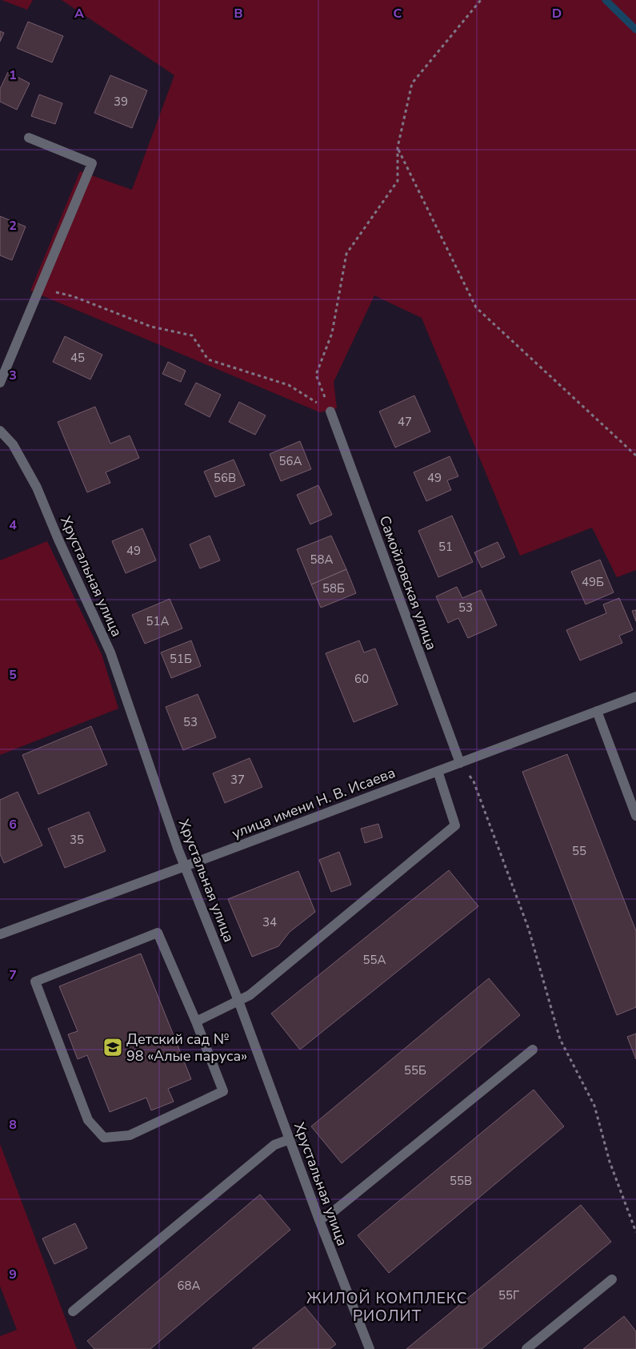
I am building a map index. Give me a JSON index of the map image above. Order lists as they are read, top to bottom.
{
  "streets": {
    "street": ["Хрустальная улица", "Самойловская улица", "улица имени Н. В. Исаева"]
  },
  "crossings": [
    ["Хрустальная улица", "улица имени Н. В. Исаева"],
    ["Самойловская улица", "улица имени Н. В. Исаева"]
  ],
  "districts": ["ЖИЛОЙ КОМПЛЕКС РИОЛИТ"],
  "places": {
    "school or university": ["Детский сад № 98 «Алые паруса»"]
  },
  "house_numbers": [
    "39",
    "45",
    "47",
    "56А",
    "56В",
    "49",
    "51",
    "49",
    "58А",
    "49Б",
    "58Б",
    "53",
    "51А",
    "51Б",
    "60",
    "53",
    "37",
    "35",
    "55",
    "34",
    "55А",
    "55Б",
    "55В",
    "68А",
    "55Г"
  ],
  "grid": {
    "columns": [
      "A",
      "B",
      "C",
      "D"
    ],
    "rows": [
      "1",
      "2",
      "3",
      "4",
      "5",
      "6",
      "7",
      "8",
      "9"
    ]
  }
}
